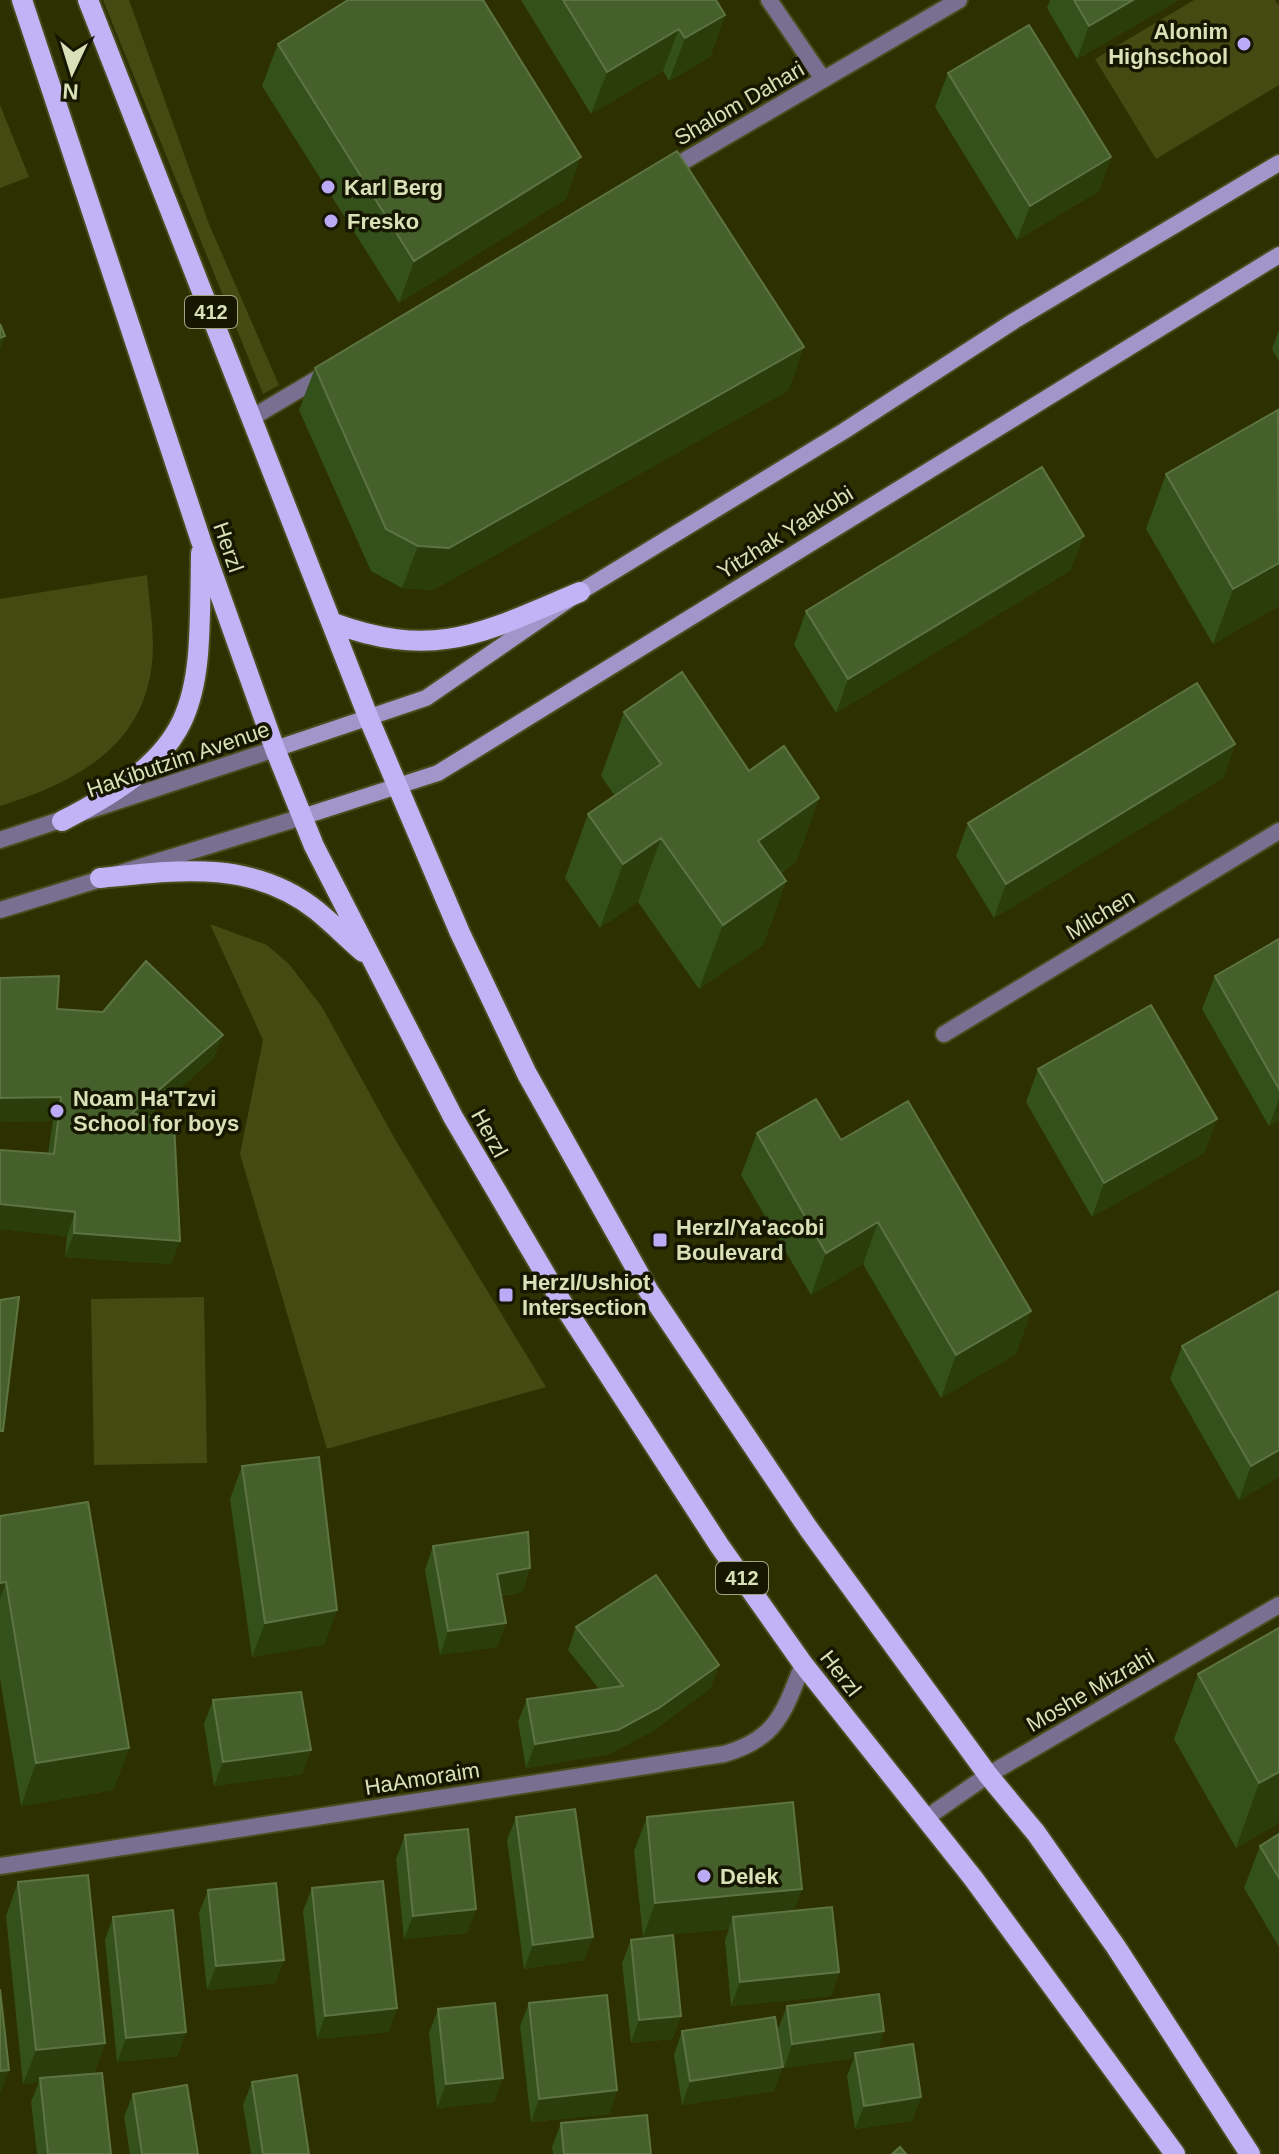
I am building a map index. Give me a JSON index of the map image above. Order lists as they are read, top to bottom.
{
  "streets": {
    "main road": [
      "412",
      "Yitzhak Yaakobi",
      "Herzl",
      "HaKibutzim Avenue"
    ],
    "street": [
      "Shalom Dahari",
      "Milchen",
      "Moshe Mizrahi",
      "HaAmoraim"
    ]
  },
  "crossings": [
    ["412", "Yitzhak Yaakobi"],
    ["412", "HaKibutzim Avenue"],
    ["412", "Moshe Mizrahi"],
    ["Yitzhak Yaakobi", "Herzl"],
    ["Herzl", "HaKibutzim Avenue"],
    ["Herzl", "Moshe Mizrahi"],
    ["Herzl", "HaAmoraim"]
  ],
  "places": {
    "other": [
      "Alonim Highschool",
      "Karl Berg",
      "Fresko",
      "Noam Ha'Tzvi School for boys",
      "Delek"
    ],
    "transit": ["Herzl/Ya'acobi Boulevard", "Herzl/Ushiot Intersection"]
  },
  "north": "bottom"
}
